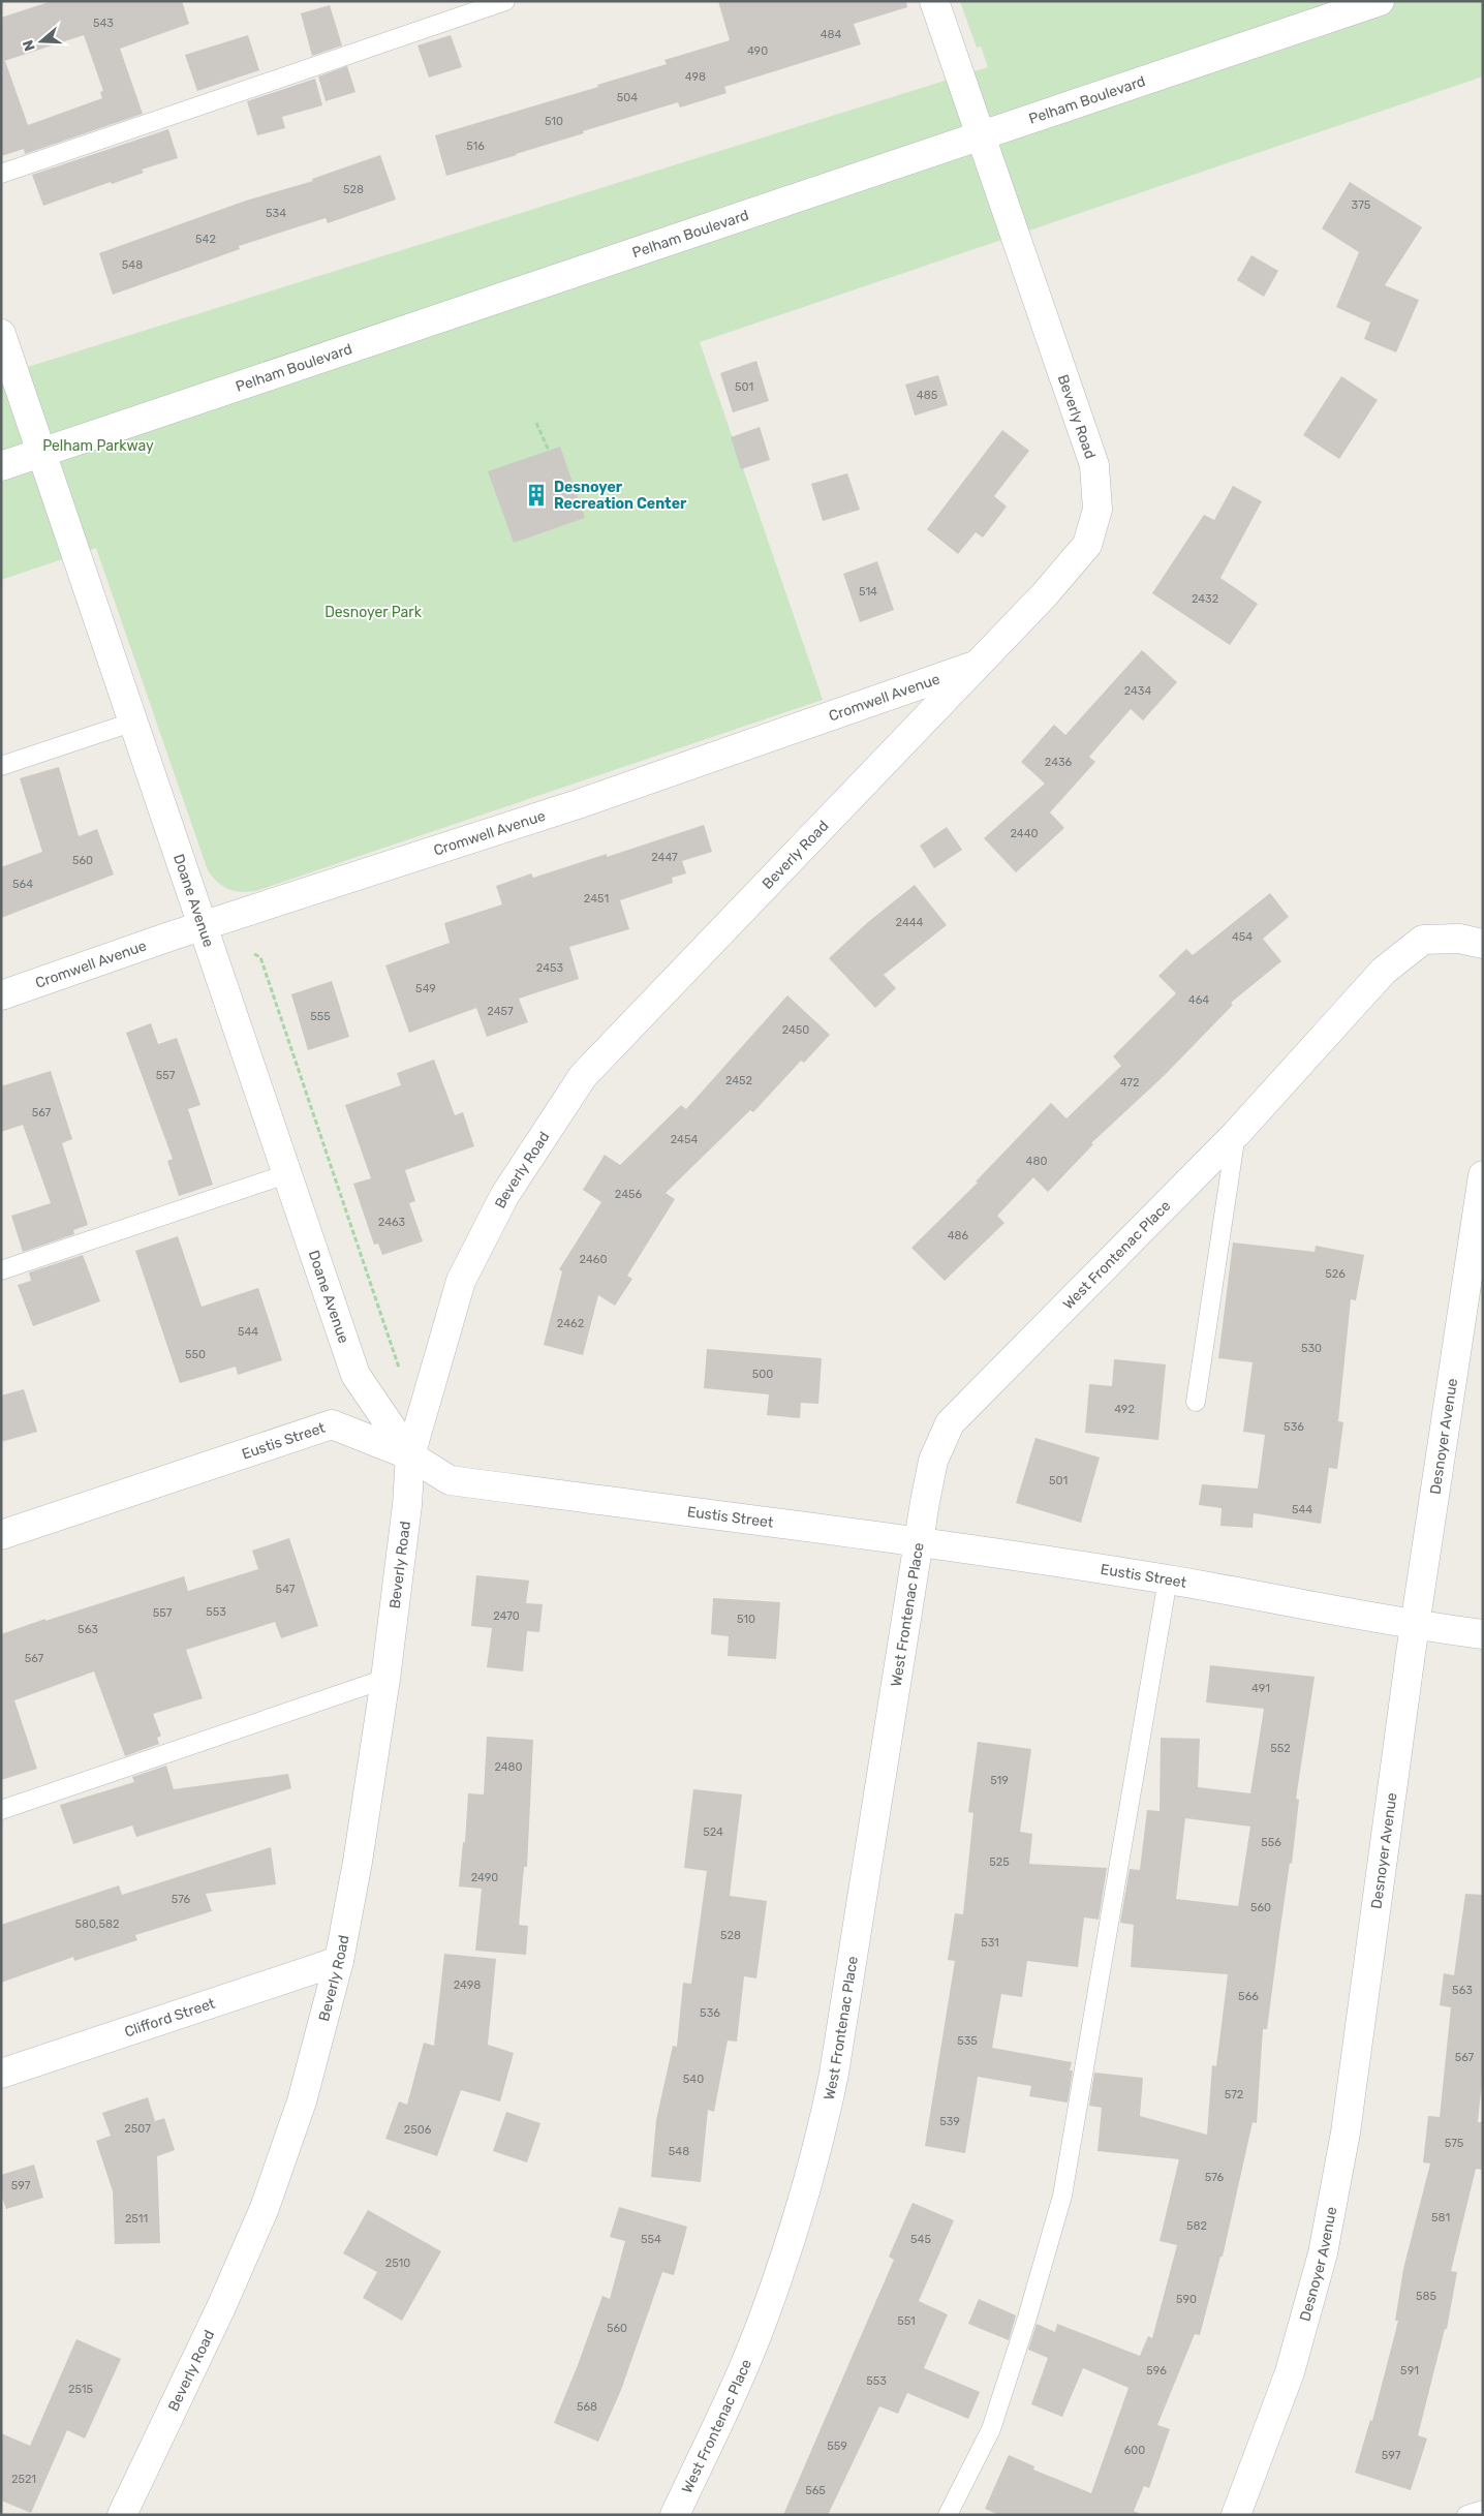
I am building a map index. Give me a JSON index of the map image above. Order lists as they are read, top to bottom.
{
  "streets": {
    "street": [
      "Pelham Boulevard",
      "Beverly Road",
      "Cromwell Avenue",
      "Doane Avenue",
      "West Frontenac Place",
      "Desnoyer Avenue",
      "Eustis Street",
      "Clifford Street"
    ]
  },
  "crossings": [
    ["Pelham Boulevard", "Beverly Road"],
    ["Pelham Boulevard", "Doane Avenue"],
    ["Beverly Road", "Cromwell Avenue"],
    ["Beverly Road", "Doane Avenue"],
    ["Beverly Road", "Eustis Street"],
    ["Beverly Road", "Clifford Street"],
    ["Cromwell Avenue", "Doane Avenue"],
    ["Doane Avenue", "Eustis Street"],
    ["West Frontenac Place", "Eustis Street"],
    ["Desnoyer Avenue", "Eustis Street"]
  ],
  "parks": ["Pelham Parkway", "Desnoyer Park"],
  "places": {
    "building": ["Desnoyer Recreation Center"]
  },
  "house_numbers": [
    "543",
    "484",
    "490",
    "498",
    "504",
    "510",
    "516",
    "528",
    "375",
    "534",
    "542",
    "548",
    "501",
    "485",
    "514",
    "2432",
    "2434",
    "2436",
    "2440",
    "2447",
    "560",
    "564",
    "2451",
    "2444",
    "454",
    "2453",
    "549",
    "464",
    "2457",
    "555",
    "2450",
    "557",
    "2452",
    "472",
    "567",
    "2454",
    "480",
    "2456",
    "2463",
    "486",
    "2460",
    "526",
    "2462",
    "544",
    "530",
    "550",
    "500",
    "492",
    "536",
    "501",
    "544",
    "547",
    "553",
    "557",
    "2470",
    "510",
    "563",
    "567",
    "491",
    "552",
    "2480",
    "519",
    "524",
    "556",
    "525",
    "2490",
    "576",
    "560",
    "580,582",
    "528",
    "531",
    "2498",
    "563",
    "566",
    "536",
    "535",
    "567",
    "540",
    "572",
    "539",
    "2507",
    "2506",
    "575",
    "548",
    "576",
    "597",
    "581",
    "2511",
    "582",
    "554",
    "545",
    "2510",
    "585",
    "590",
    "551",
    "560",
    "596",
    "591",
    "553",
    "2515",
    "568",
    "559",
    "600",
    "597",
    "2521",
    "565"
  ],
  "north": "left"
}
